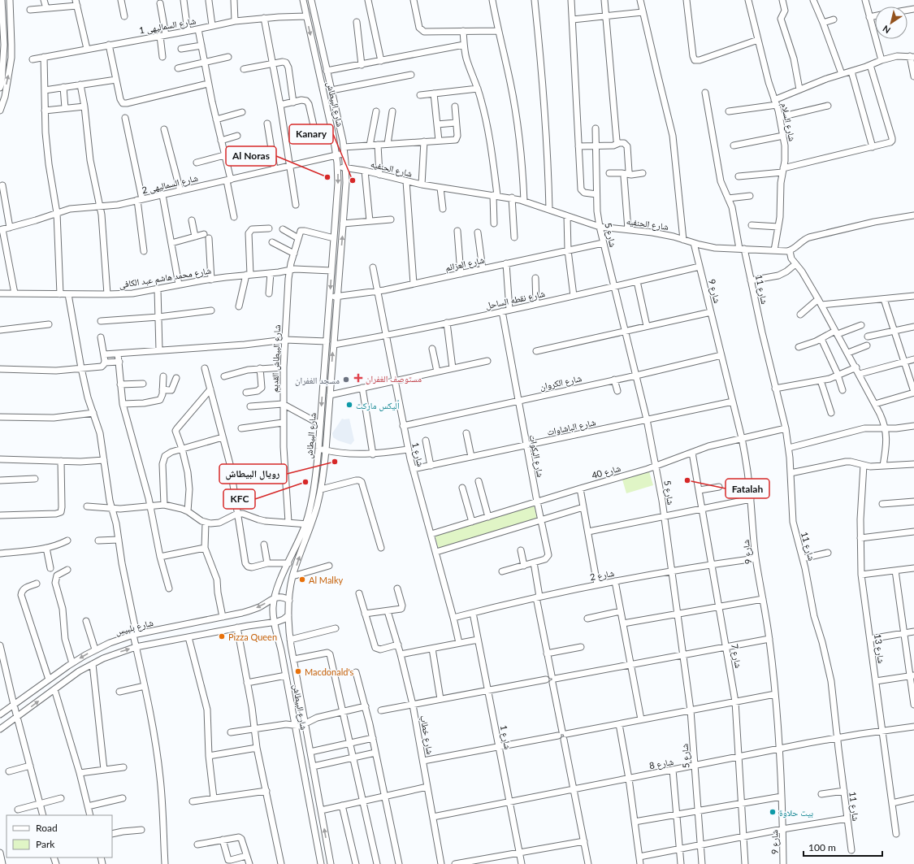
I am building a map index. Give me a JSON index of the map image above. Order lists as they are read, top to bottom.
{
  "streets": {
    "street": [
      "شارع السماليهى 1",
      "شارع البيطاش",
      "شارع السلام",
      "شارع الحنفيه",
      "شارع السماليهى 2",
      "شارع 5",
      "شارع العزائم",
      "شارع محمد هاشم عبد الكافى",
      "شارع 11",
      "شارع 9",
      "شارع نقطه الساحل",
      "شارع البيطاش القديم",
      "شارع الكروان",
      "شارع الباشاوات",
      "شارع 1",
      "شارع البكوات",
      "شارع 40",
      "شارع 2",
      "شارع بلبيس",
      "شارع 13",
      "شارع 7",
      "شارع خطاب",
      "شارع 8"
    ]
  },
  "crossings": [
    ["شارع السماليهى 1", "شارع البيطاش"],
    ["شارع البيطاش", "شارع الحنفيه"],
    ["شارع البيطاش", "شارع السماليهى 2"],
    ["شارع البيطاش", "شارع العزائم"],
    ["شارع البيطاش", "شارع محمد هاشم عبد الكافى"],
    ["شارع البيطاش", "شارع نقطه الساحل"],
    ["شارع البيطاش", "شارع بلبيس"],
    ["شارع السلام", "شارع الحنفيه"],
    ["شارع الحنفيه", "شارع 5"],
    ["شارع الحنفيه", "شارع 11"],
    ["شارع الحنفيه", "شارع 9"],
    ["شارع 5", "شارع العزائم"],
    ["شارع 5", "شارع نقطه الساحل"],
    ["شارع 5", "شارع الكروان"],
    ["شارع 5", "شارع الباشاوات"],
    ["شارع 5", "شارع 40"],
    ["شارع 5", "شارع 2"],
    ["شارع 5", "شارع 8"],
    ["شارع العزائم", "شارع 1"],
    ["شارع محمد هاشم عبد الكافى", "شارع البيطاش القديم"],
    ["شارع 11", "شارع 40"],
    ["شارع 11", "شارع 8"],
    ["شارع 9", "شارع نقطه الساحل"],
    ["شارع 9", "شارع الكروان"],
    ["شارع 9", "شارع الباشاوات"],
    ["شارع 9", "شارع 40"],
    ["شارع 9", "شارع 2"],
    ["شارع 9", "شارع 8"],
    ["شارع نقطه الساحل", "شارع 1"],
    ["شارع نقطه الساحل", "شارع البكوات"],
    ["شارع الكروان", "شارع 1"],
    ["شارع الكروان", "شارع البكوات"],
    ["شارع الباشاوات", "شارع 1"],
    ["شارع الباشاوات", "شارع البكوات"],
    ["شارع 1", "شارع 40"],
    ["شارع 1", "شارع 2"],
    ["شارع 1", "شارع 8"],
    ["شارع البكوات", "شارع 40"],
    ["شارع 40", "شارع 7"],
    ["شارع 2", "شارع 7"],
    ["شارع 13", "شارع 8"],
    ["شارع 7", "شارع 8"],
    ["شارع خطاب", "شارع 8"]
  ],
  "places": {
    "other": [
      "Al Noras",
      "Kanary",
      "مسجد الغفران",
      "أليكس ماركت",
      "رويال البيطاش",
      "Fatalah",
      "KFC",
      "Al Malky",
      "Pizza Queen",
      "Macdonald's",
      "بيت حلاوة"
    ],
    "health": ["مستوصف الغفران"]
  },
  "legend": ["Road", "Park"],
  "scale_bar": "100 m",
  "north": "bottom left"
}
